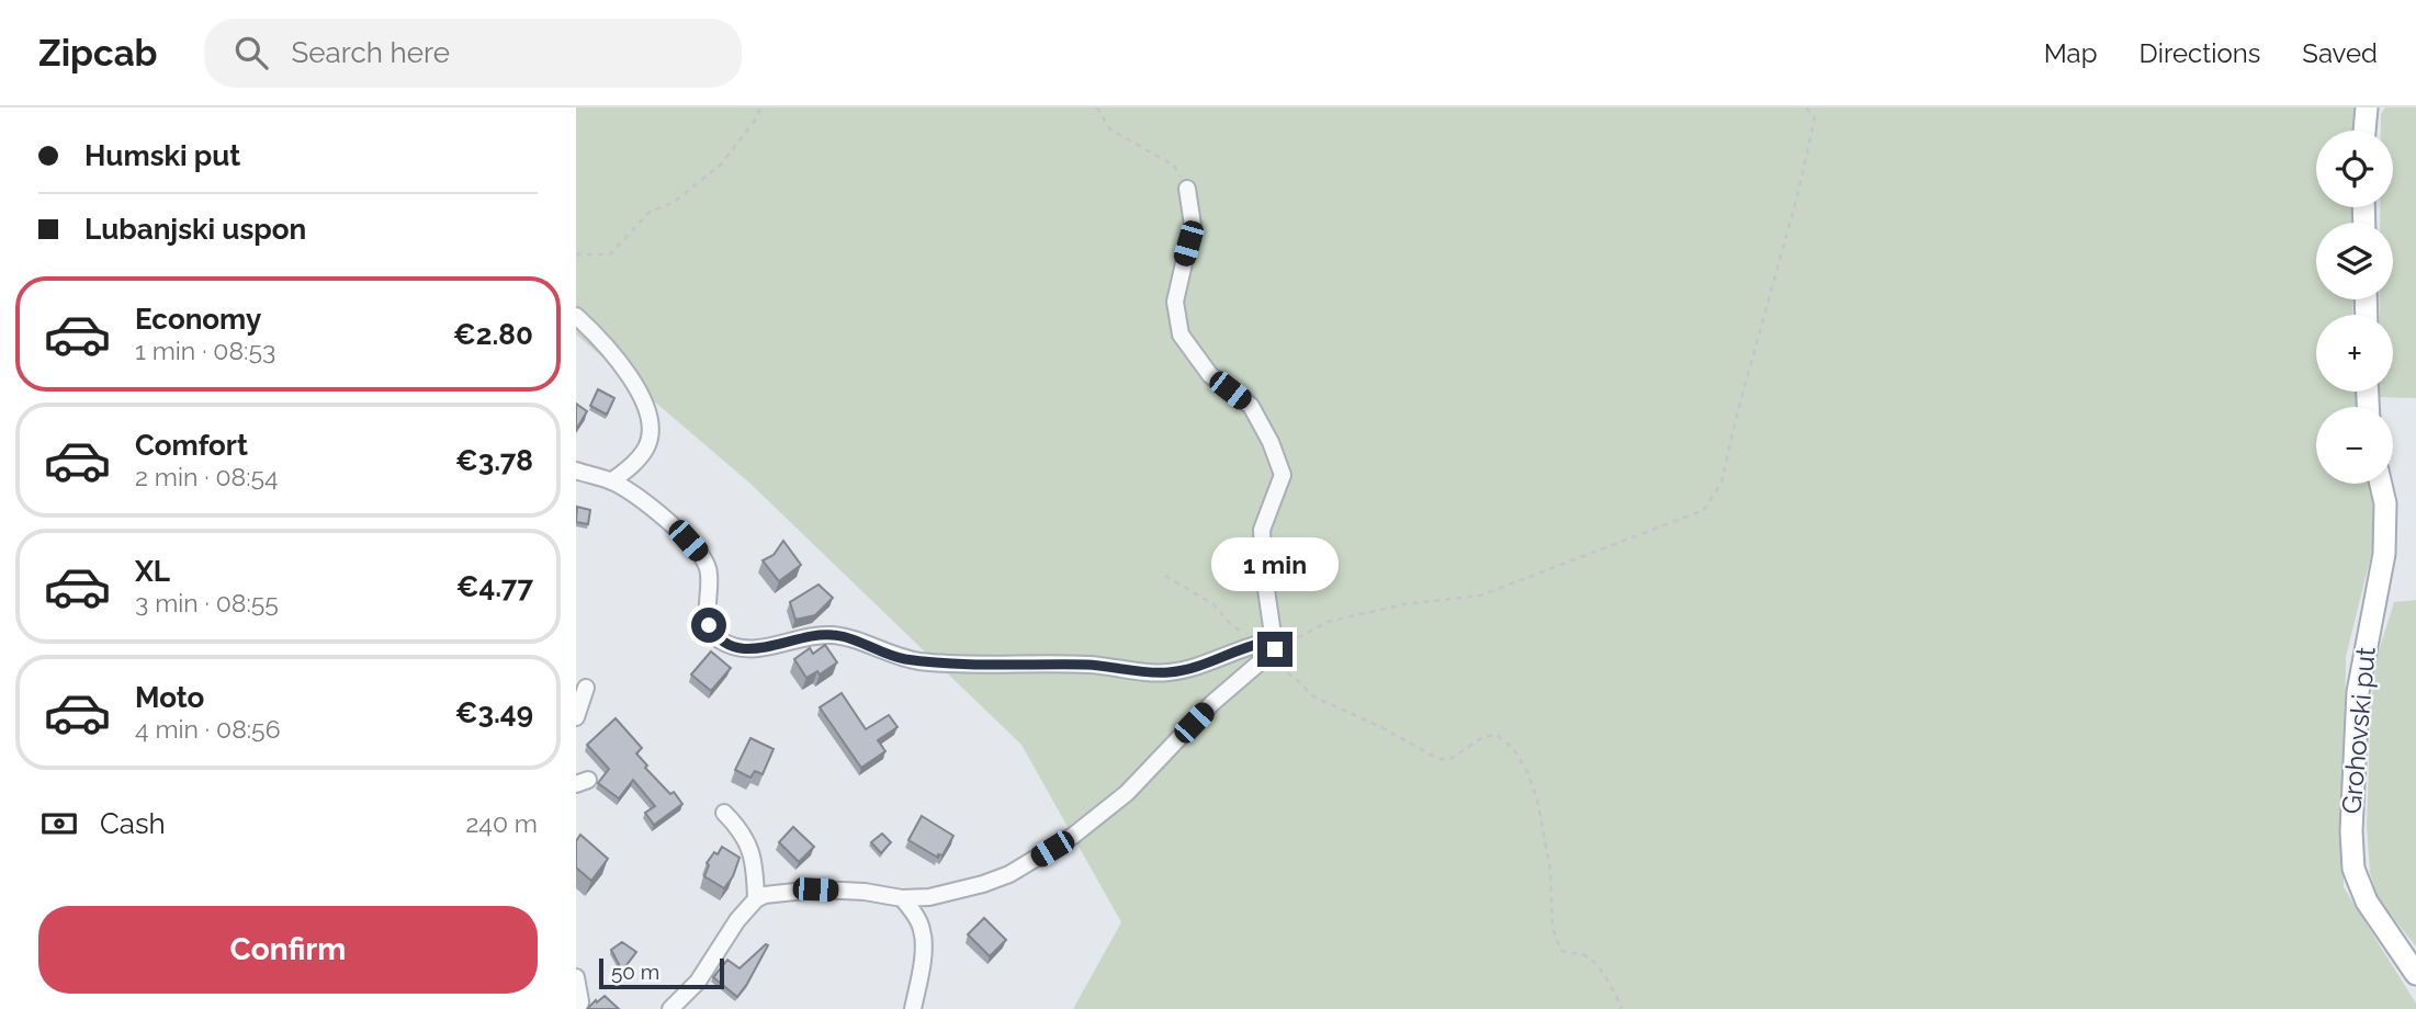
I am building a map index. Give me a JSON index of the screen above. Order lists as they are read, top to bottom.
{
  "streets": {
    "main road": ["Grohovski put"]
  },
  "scale_bar": "50 m",
  "page": {
    "header": "Zipcab",
    "search": "Search here",
    "nav": ["Map", "Directions", "Saved"],
    "banner": ["Humski put", "Lubanjski uspon"],
    "map_buttons": ["+", "−"],
    "list": [
      {
        "name": "Economy",
        "note": "1 min · 08:53",
        "value": "€2.80"
      },
      {
        "name": "Comfort",
        "note": "2 min · 08:54",
        "value": "€3.78"
      },
      {
        "name": "XL",
        "note": "3 min · 08:55",
        "value": "€4.77"
      },
      {
        "name": "Moto",
        "note": "4 min · 08:56",
        "value": "€3.49"
      }
    ],
    "bubble": "1 min",
    "pay": ["Cash", "240 m"],
    "buttons": "Confirm",
    "scale": "50 m"
  }
}
